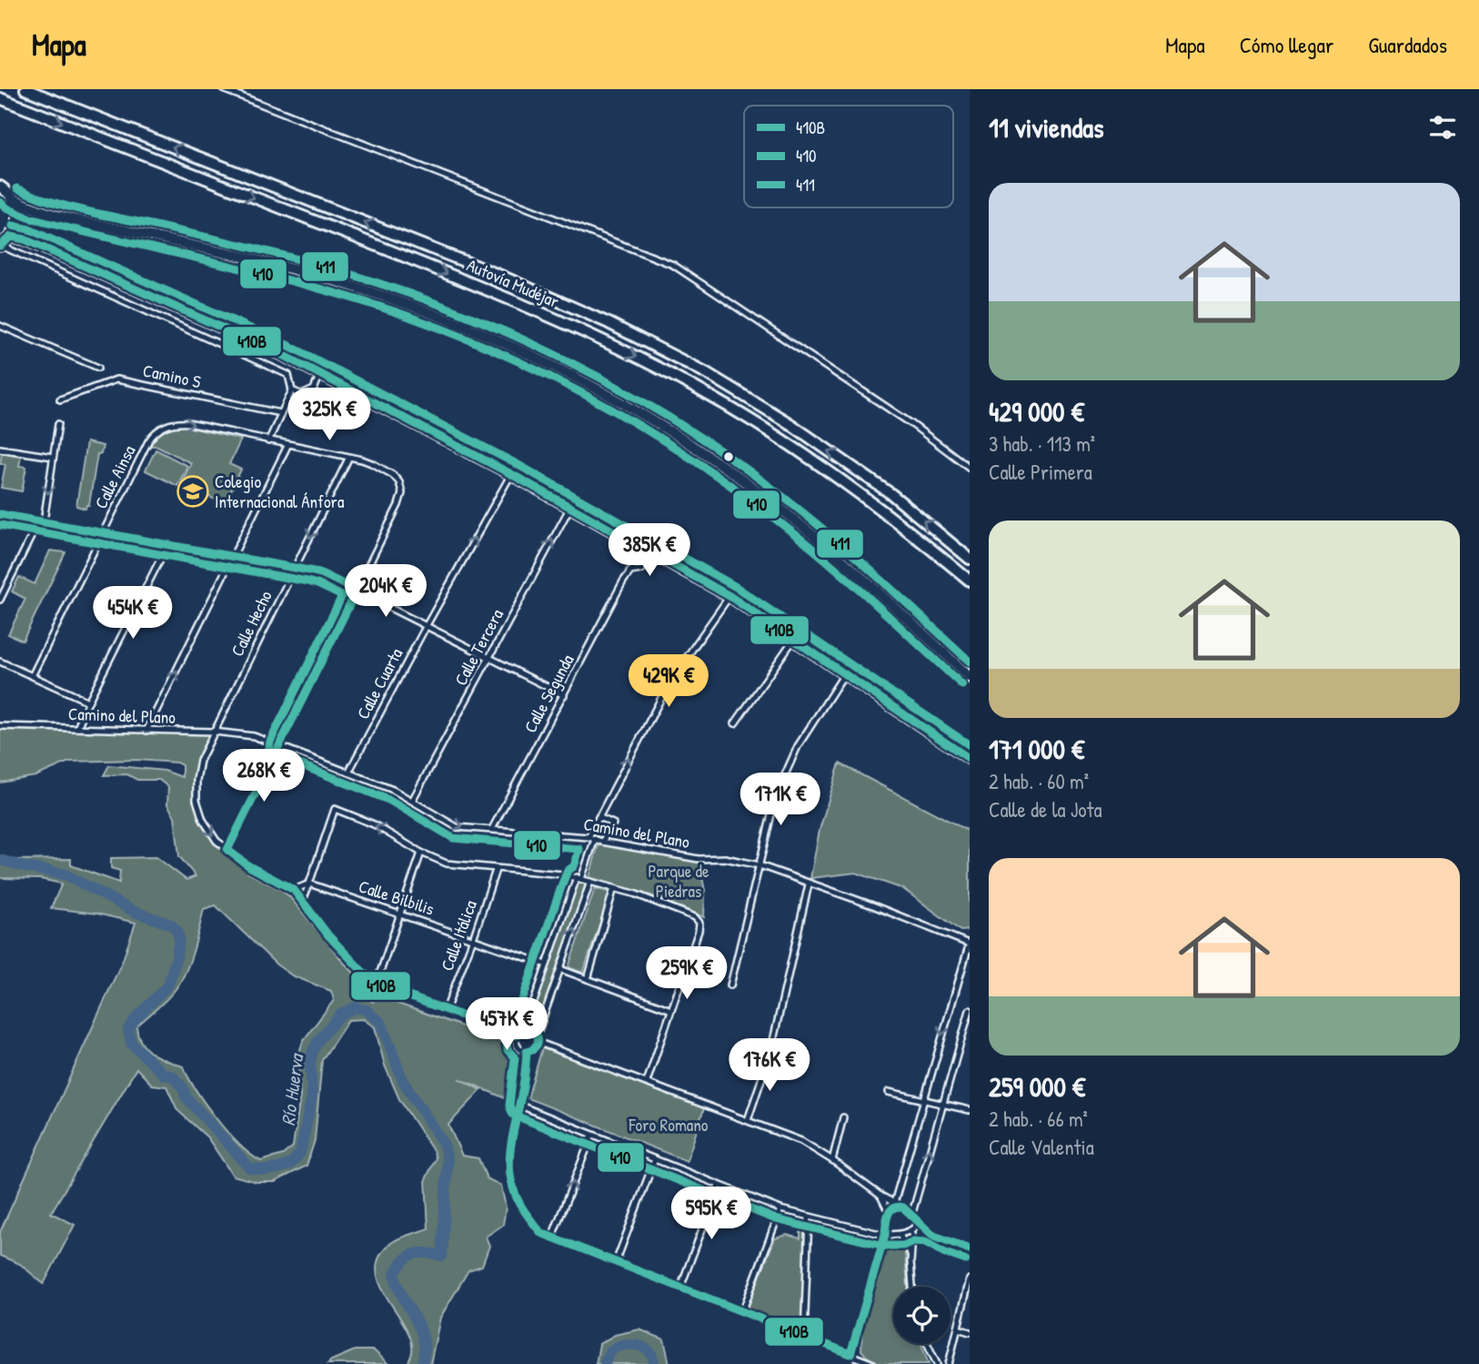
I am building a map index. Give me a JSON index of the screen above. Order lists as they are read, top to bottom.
{
  "streets": {
    "highway": ["Autovía Mudéjar"],
    "street": [
      "Camino S",
      "Calle Ainsa",
      "Calle Hecho",
      "Calle Tercera",
      "Calle Cuarta",
      "Calle Segunda",
      "Camino del Plano",
      "Calle Bilbilis",
      "Calle Itálica"
    ]
  },
  "crossings": [
    ["Calle Hecho", "Camino del Plano"],
    ["Calle Tercera", "Camino del Plano"],
    ["Calle Cuarta", "Camino del Plano"],
    ["Calle Segunda", "Camino del Plano"],
    ["Calle Bilbilis", "Calle Itálica"]
  ],
  "one_way": [
    "Calle Ainsa",
    "Calle Hecho",
    "Calle Tercera",
    "Calle Cuarta"
  ],
  "water": ["Río Huerva"],
  "parks": ["Parque de Piedras", "Foro Romano"],
  "places": {
    "school or university": ["Colegio Internacional Ánfora"]
  },
  "lines": ["transit line 411", "transit line 410", "transit line 410B"],
  "legend": ["410B", "410", "411"],
  "page": {
    "header": "Mapa",
    "nav": ["Mapa", "Cómo llegar", "Guardados"],
    "heading": "11 viviendas",
    "list": [
      {
        "name": "429 000 €",
        "note": "3 hab. · 113 m² · Calle Primera"
      },
      {
        "name": "171 000 €",
        "note": "2 hab. · 60 m² · Calle de la Jota"
      },
      {
        "name": "259 000 €",
        "note": "2 hab. · 66 m² · Calle Valentia"
      }
    ],
    "price": [
      "325K €",
      "385K €",
      "204K €",
      "454K €",
      "429K €",
      "268K €",
      "171K €",
      "259K €",
      "457K €",
      "176K €",
      "595K €"
    ]
  }
}
